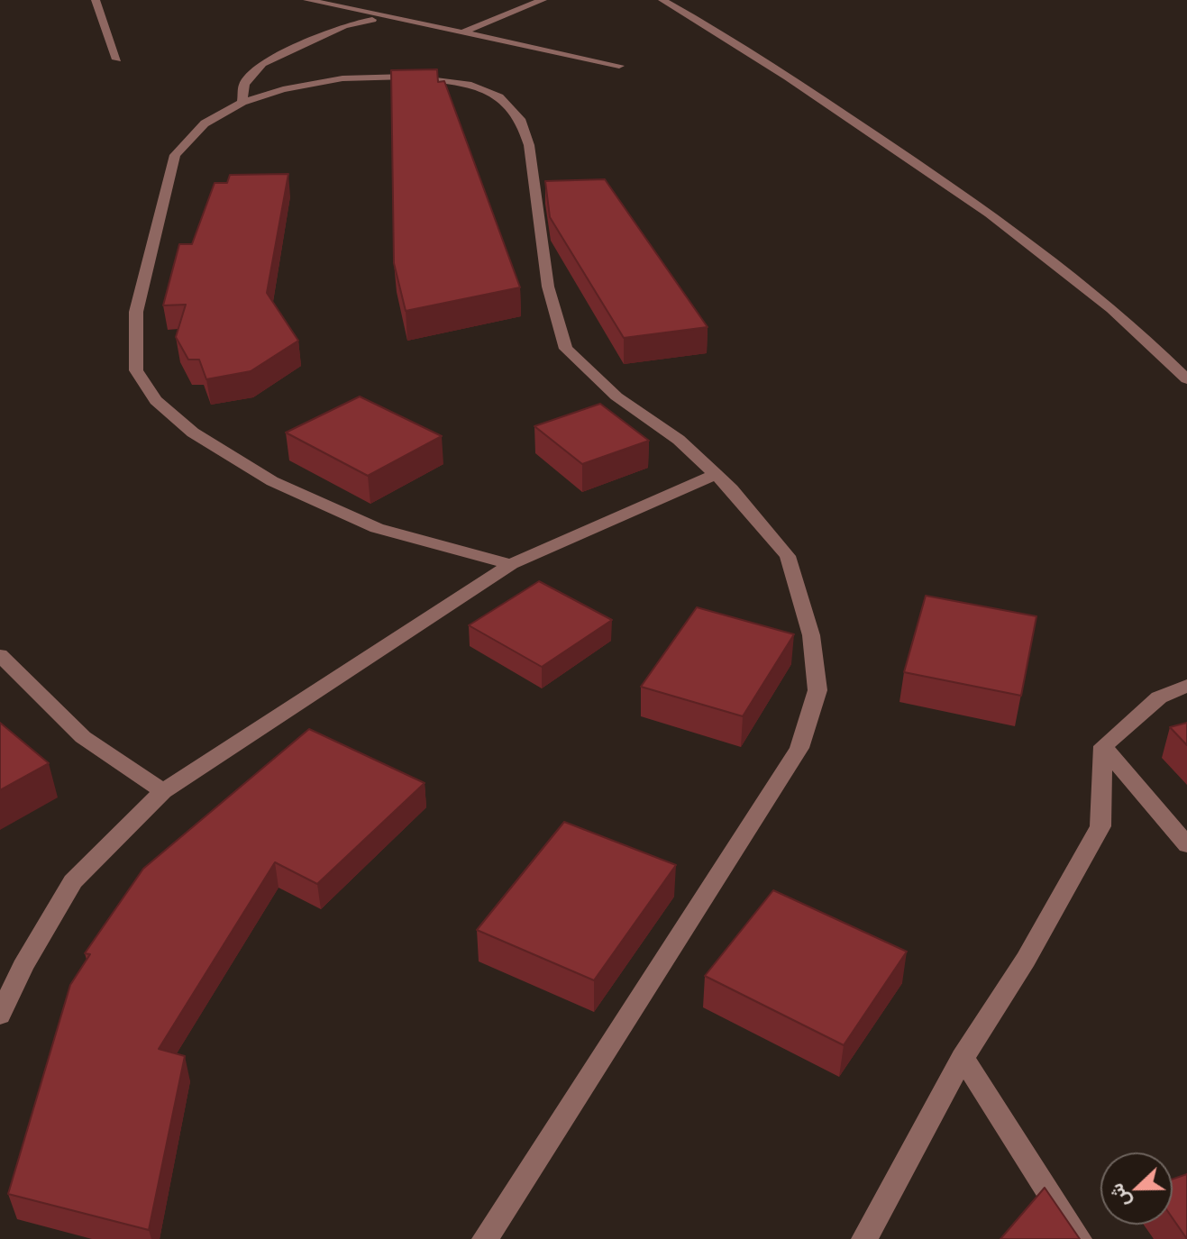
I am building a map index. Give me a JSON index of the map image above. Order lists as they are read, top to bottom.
{
  "north": "left"
}
